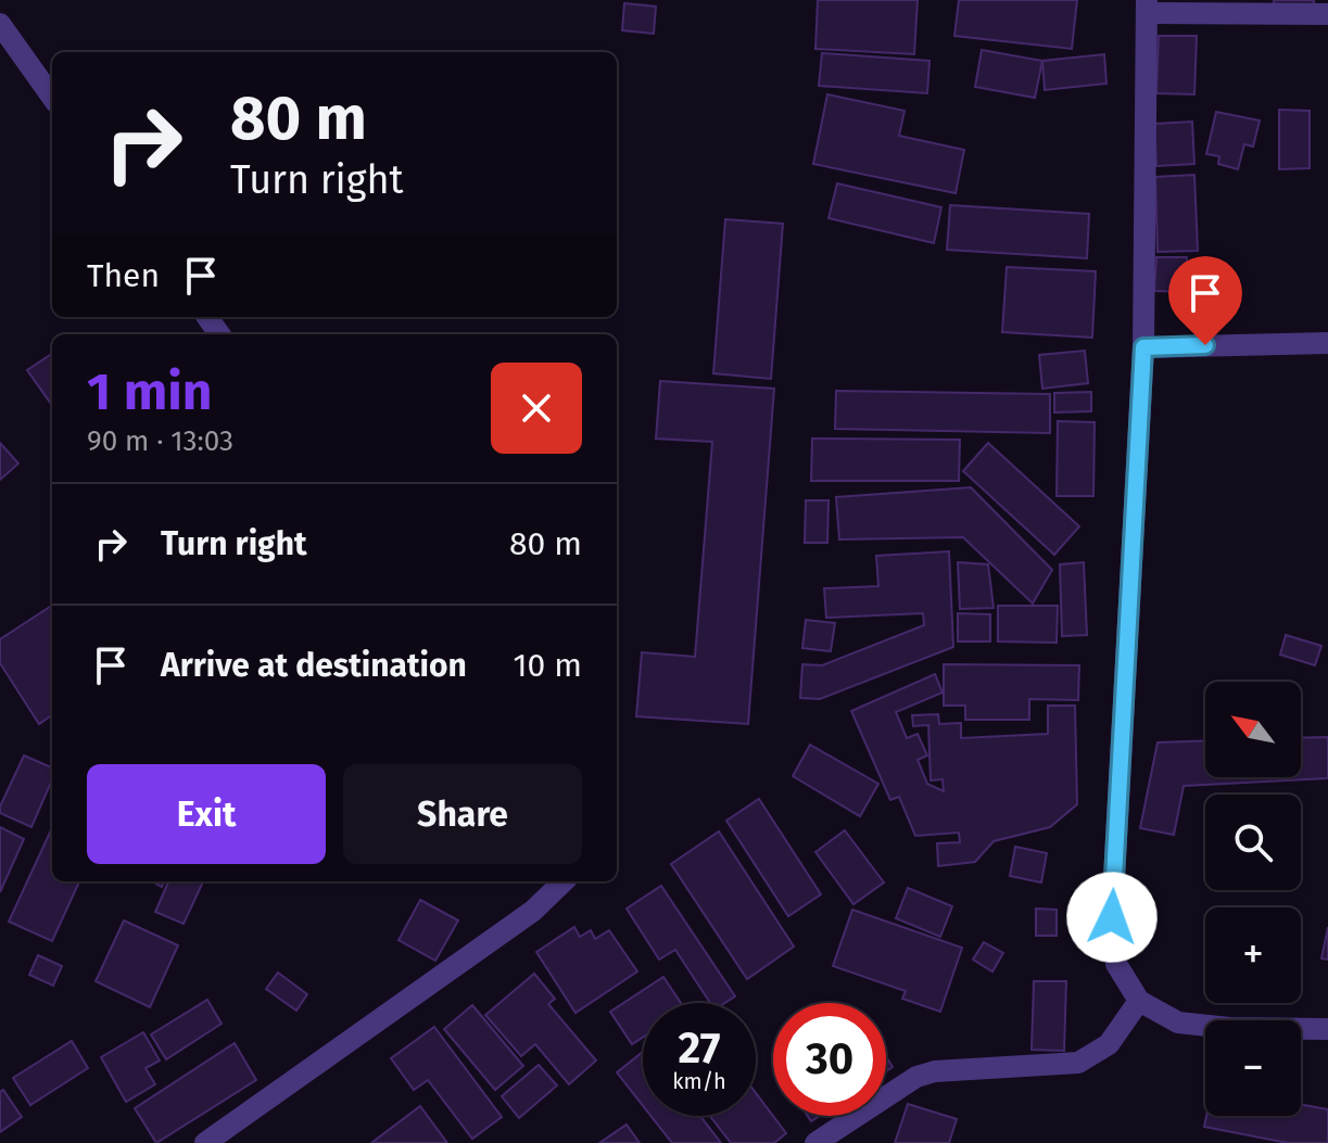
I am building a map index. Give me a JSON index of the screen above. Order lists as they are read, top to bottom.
{
  "north": "top left",
  "page": {
    "turn": ["80 m", "Turn right"],
    "then": "Then",
    "heading": ["1 min", "90 m · 13:03"],
    "list": [
      {
        "name": "Turn right",
        "value": "80 m"
      },
      {
        "name": "Arrive at destination",
        "value": "10 m"
      }
    ],
    "map_buttons": ["+", "−"],
    "buttons": ["Exit", "Share"],
    "speed": "27 km/h",
    "limit": "30"
  }
}
